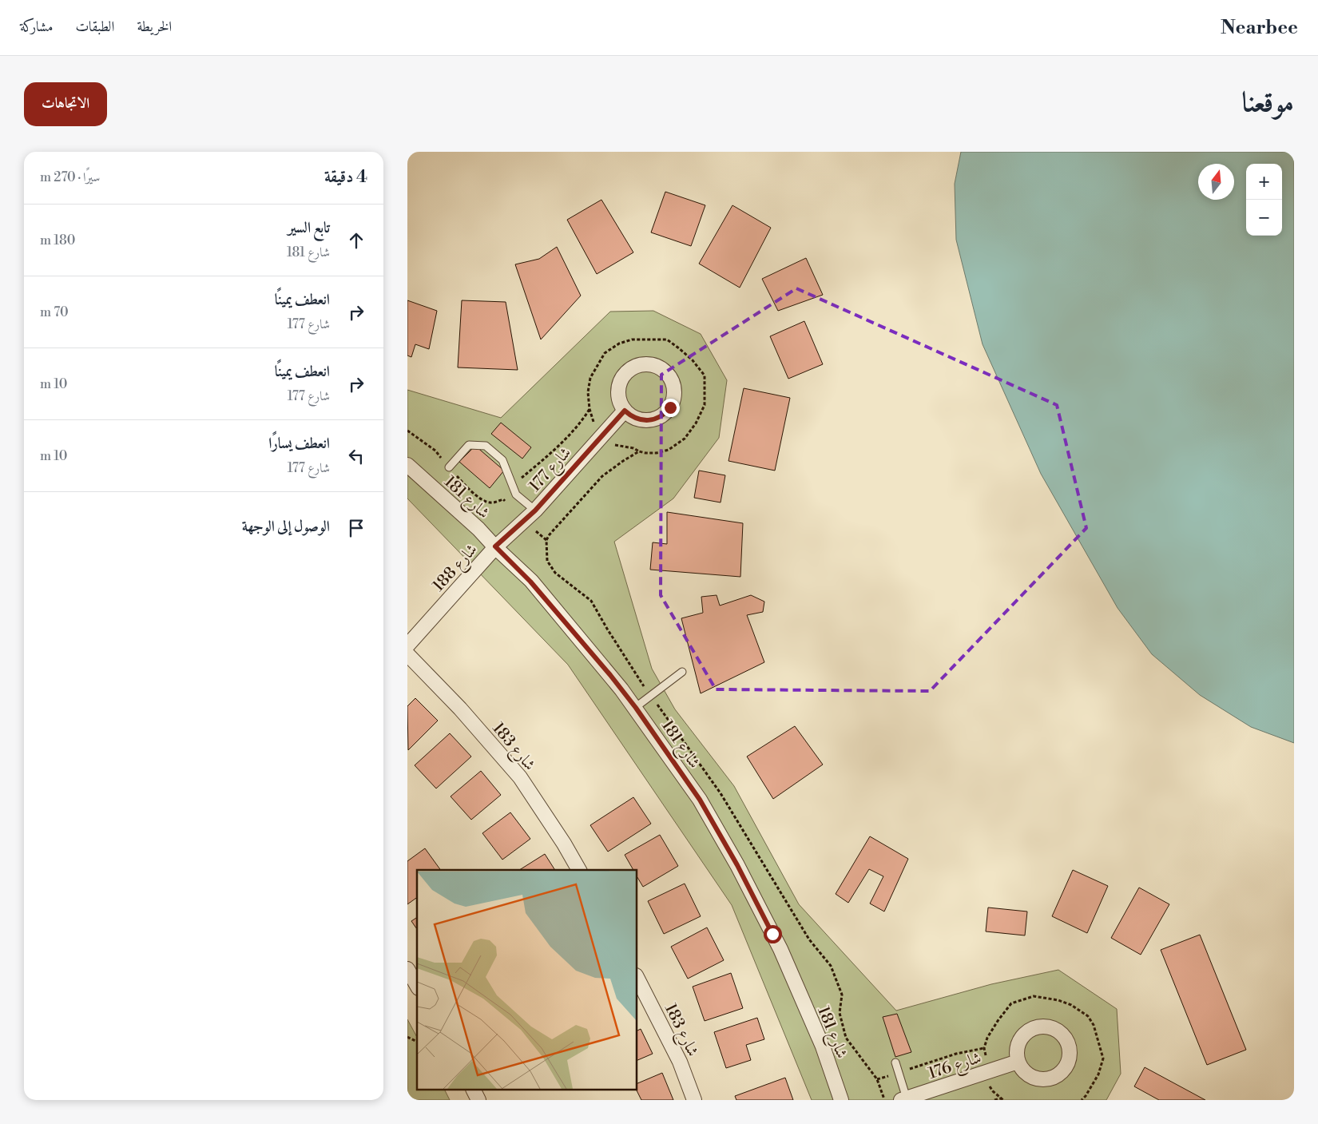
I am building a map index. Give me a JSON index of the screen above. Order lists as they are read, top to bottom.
{
  "streets": {
    "street": [
      "شارع 177",
      "شارع 181",
      "شارع 188",
      "شارع 183",
      "شارع 176"
    ]
  },
  "crossings": [
    ["شارع 177", "شارع 181"],
    ["شارع 177", "شارع 188"],
    ["شارع 181", "شارع 188"]
  ],
  "north": "top",
  "page": {
    "header": "Nearbee",
    "nav": ["الخريطة", "الطبقات", "مشاركة"],
    "title": "موقعنا",
    "buttons": "الاتجاهات",
    "heading": ["4 دقيقة", "سيرًا · 270 m"],
    "map_buttons": ["+", "−"],
    "list": [
      ["تابع السير", "شارع 181", "180 m"],
      ["انعطف يمينًا", "شارع 177", "70 m"],
      ["انعطف يمينًا", "شارع 177", "10 m"],
      ["انعطف يسارًا", "شارع 177", "10 m"],
      "الوصول إلى الوجهة"
    ]
  }
}
